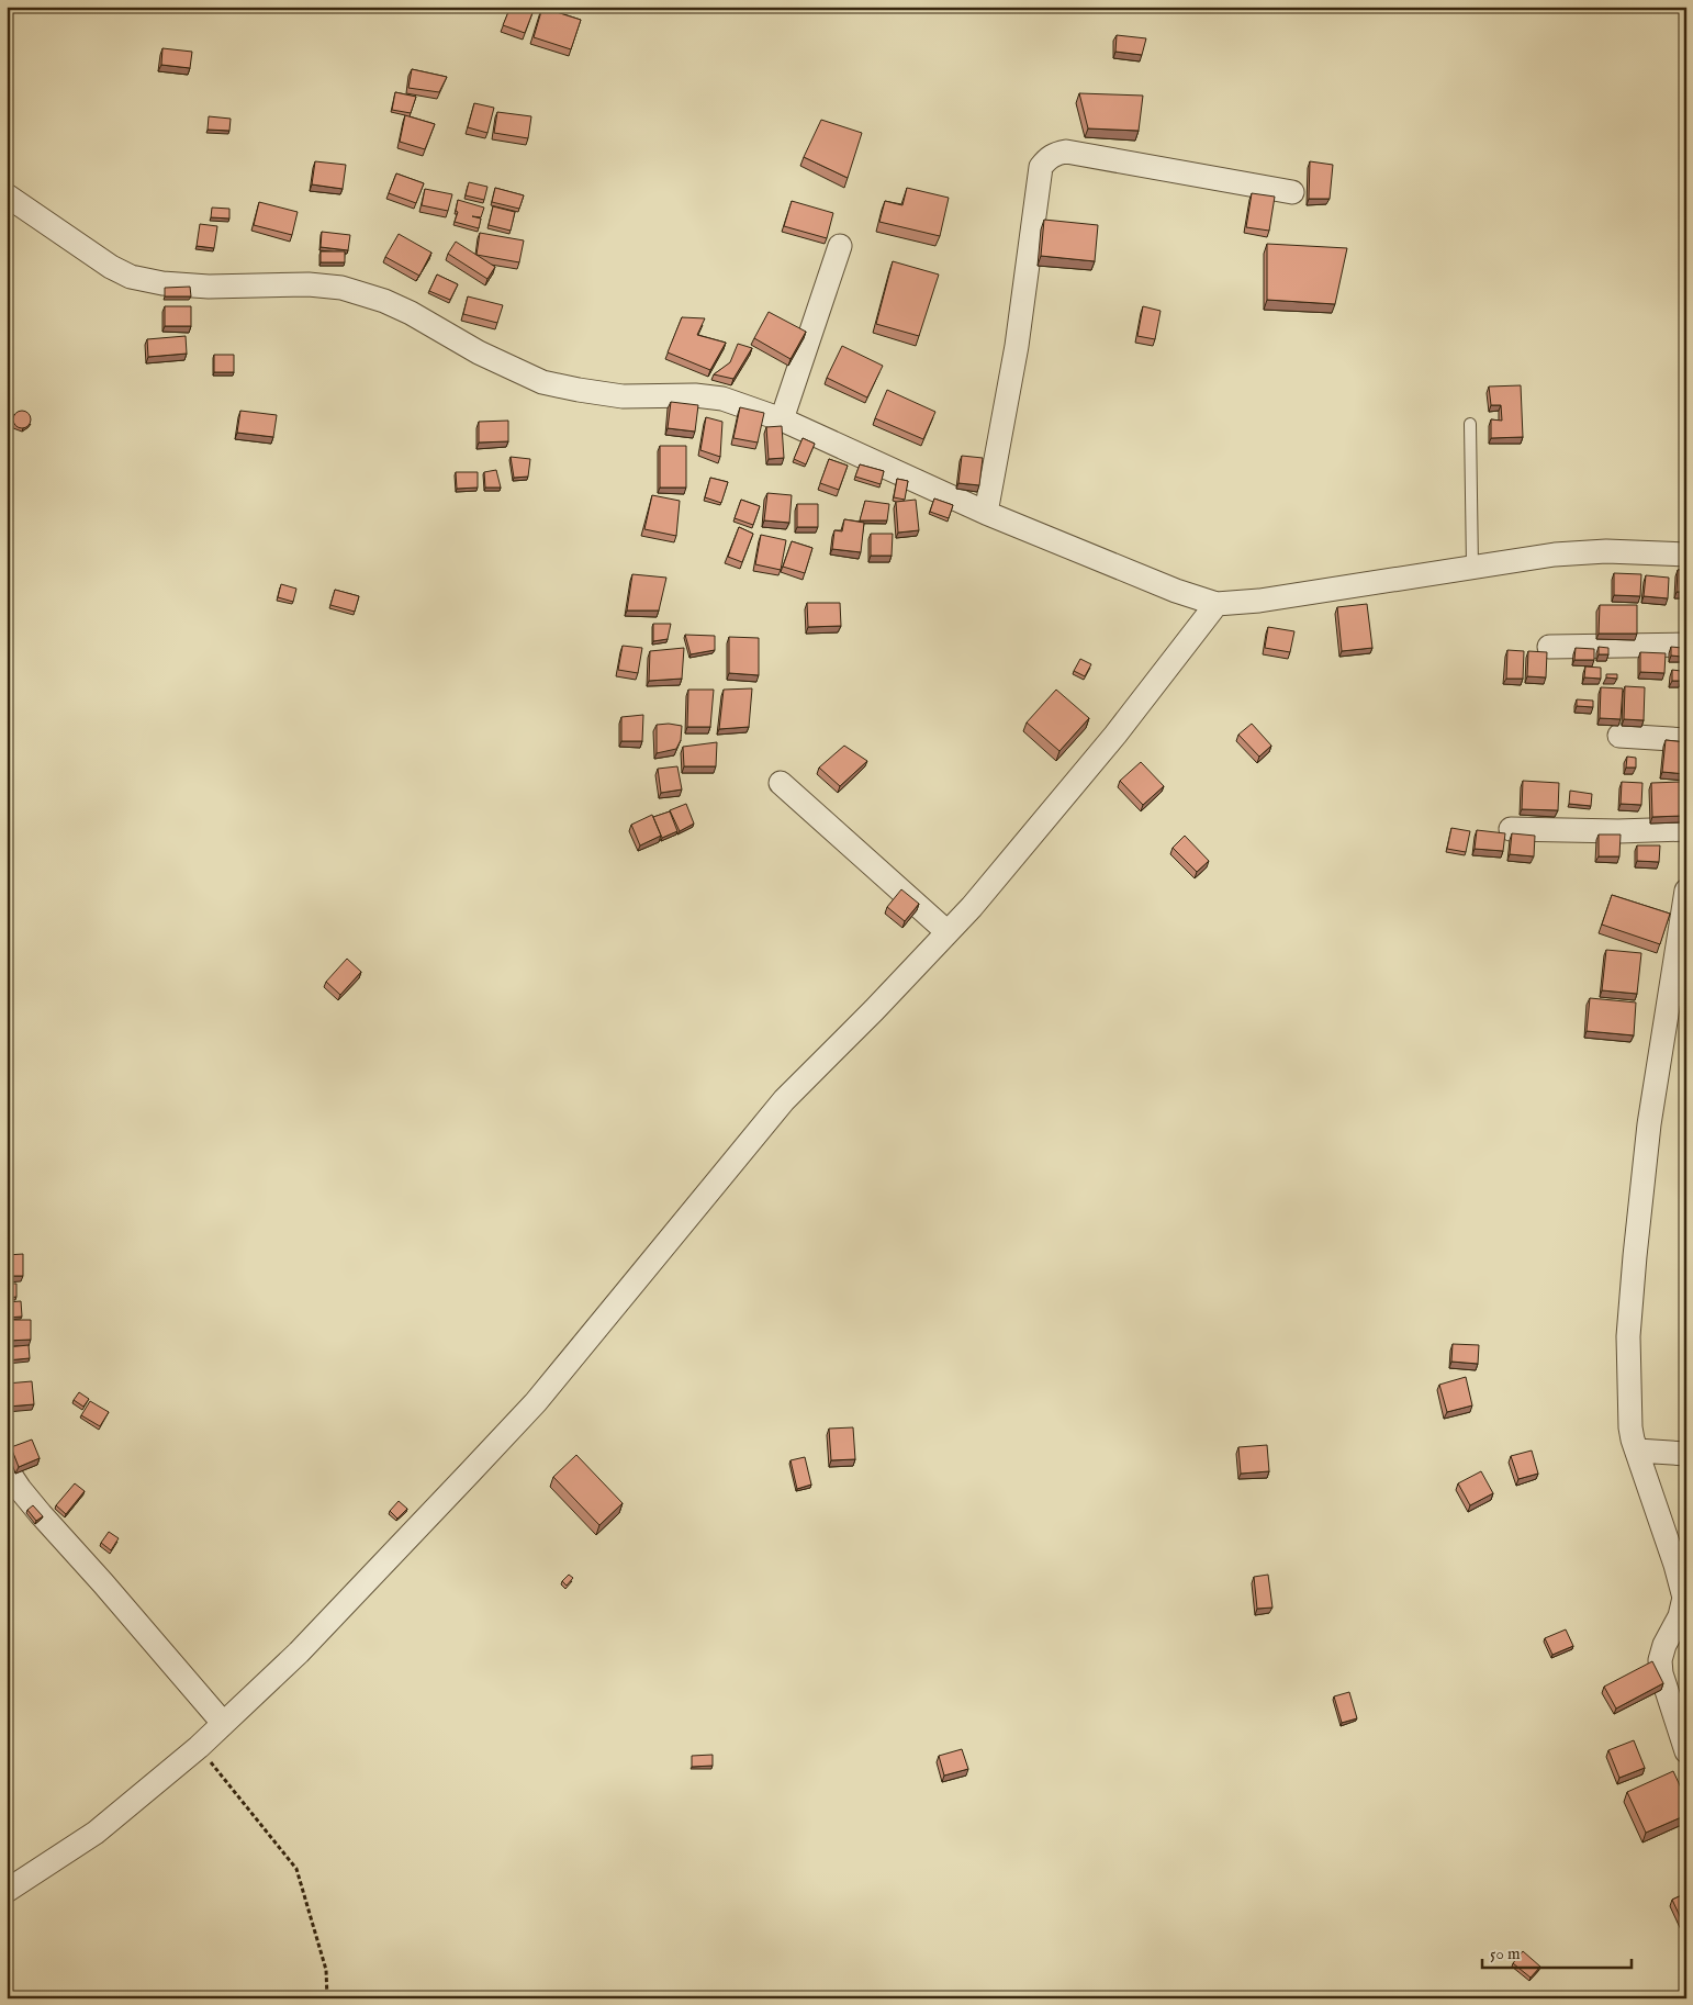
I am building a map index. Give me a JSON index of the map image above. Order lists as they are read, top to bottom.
{
  "scale_bar": "50 m"
}
